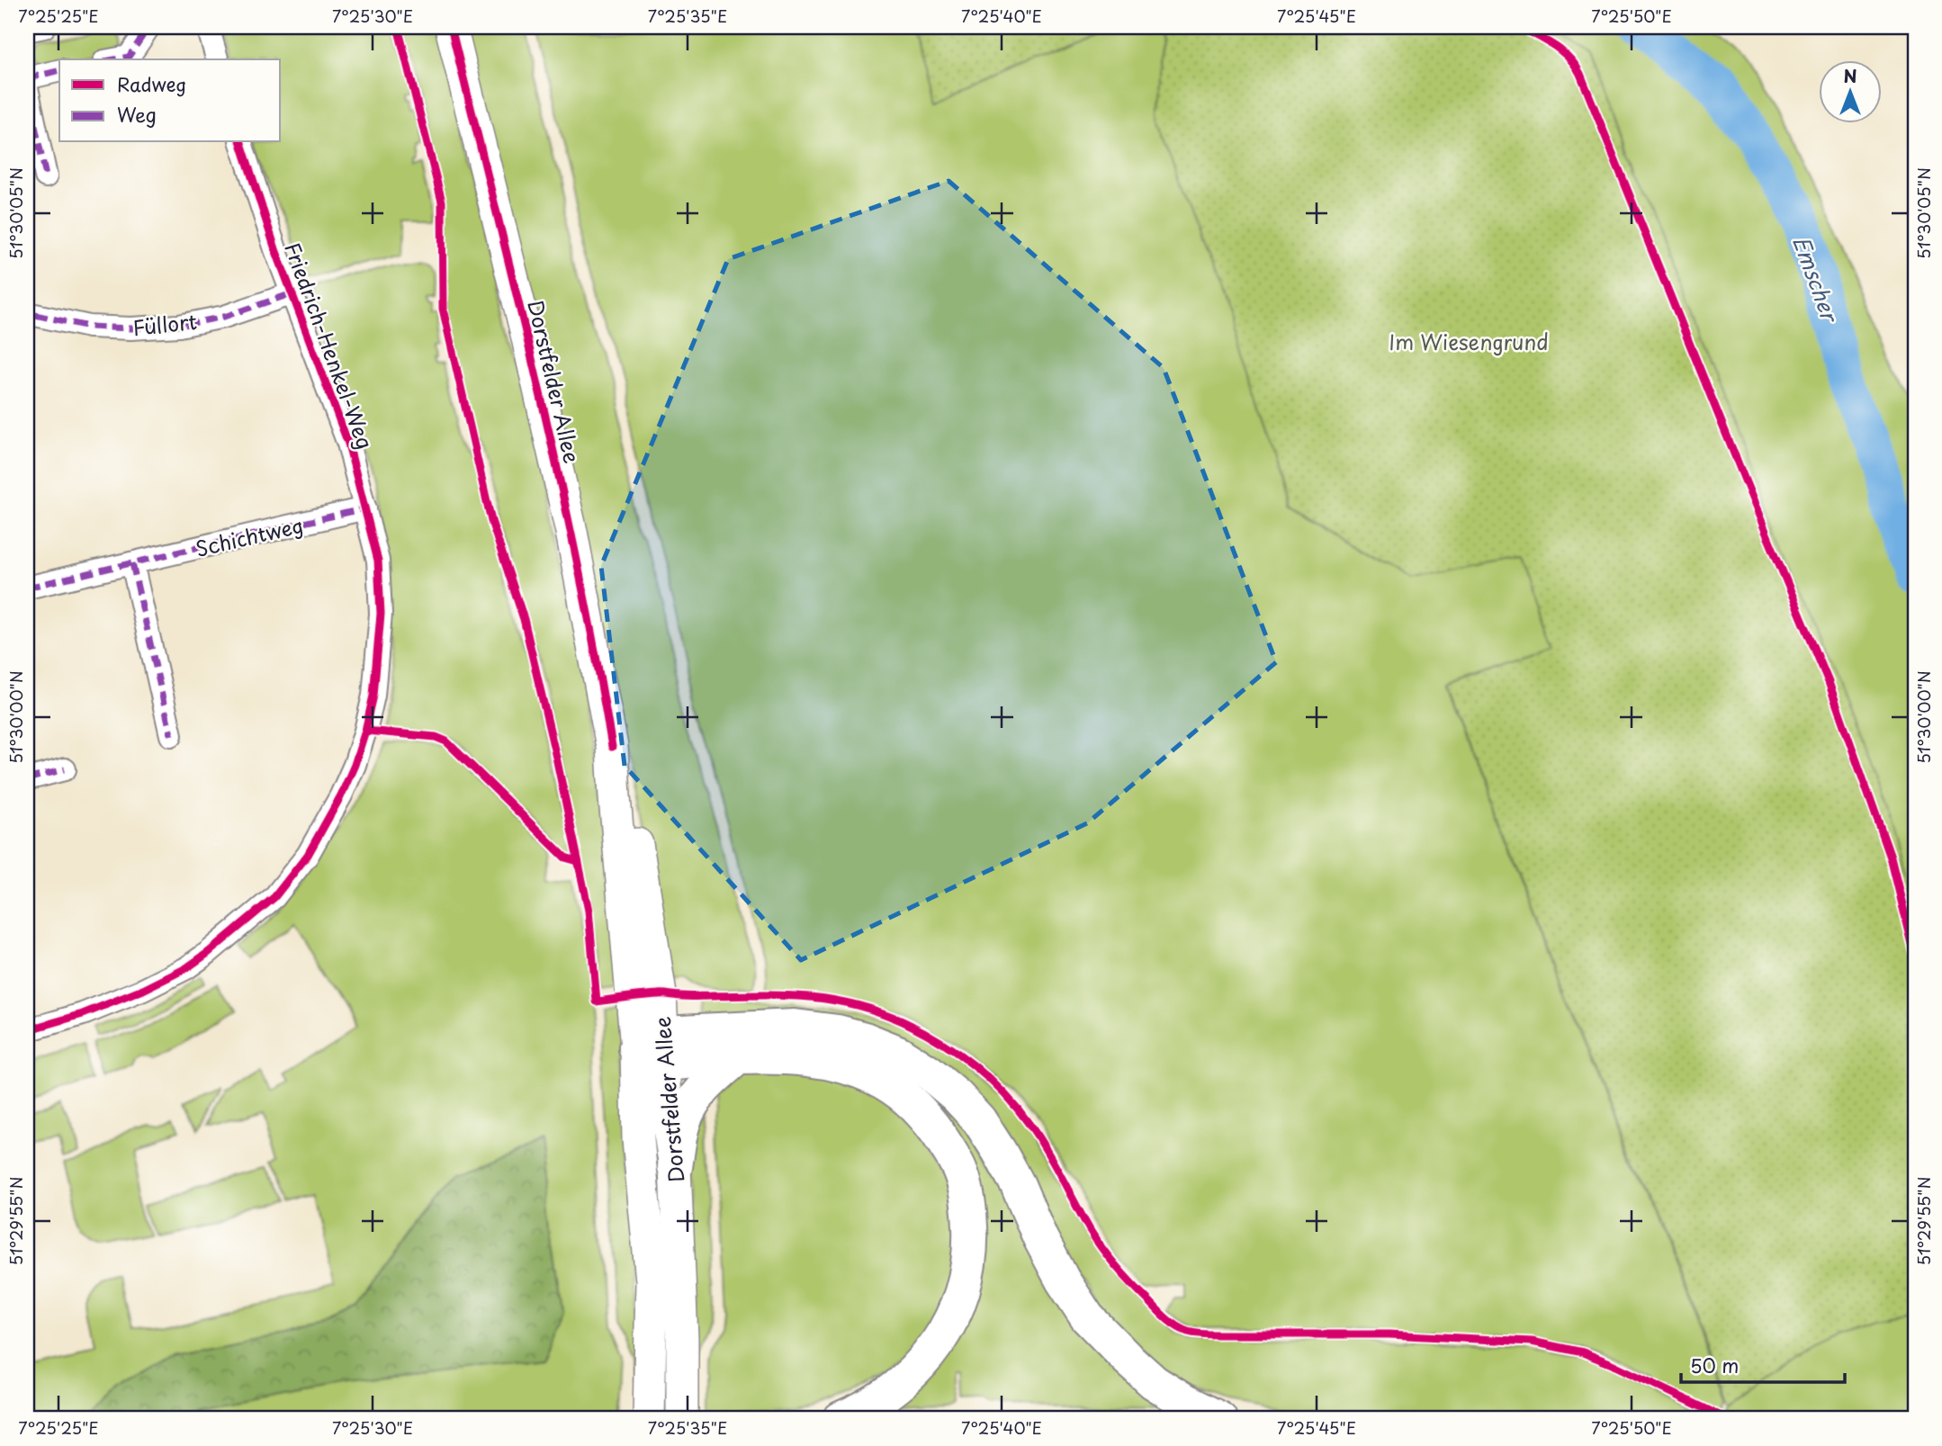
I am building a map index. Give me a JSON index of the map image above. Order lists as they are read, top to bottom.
{
  "streets": {
    "main road": ["Dorstfelder Allee"],
    "street": ["Füllort", "Friedrich-Henkel-Weg", "Schichtweg"]
  },
  "crossings": [
    ["Füllort", "Friedrich-Henkel-Weg"],
    ["Friedrich-Henkel-Weg", "Schichtweg"]
  ],
  "water": ["Emscher"],
  "parks": ["Im Wiesengrund"],
  "legend": ["Radweg", "Weg"],
  "scale_bar": "50 m",
  "north": "top",
  "coordinates": [
    "7°25'25\"E",
    "7°25'30\"E",
    "7°25'35\"E",
    "7°25'40\"E",
    "7°25'45\"E",
    "7°25'50\"E",
    "51°30'05\"N",
    "51°30'00\"N",
    "51°29'55\"N"
  ]
}
